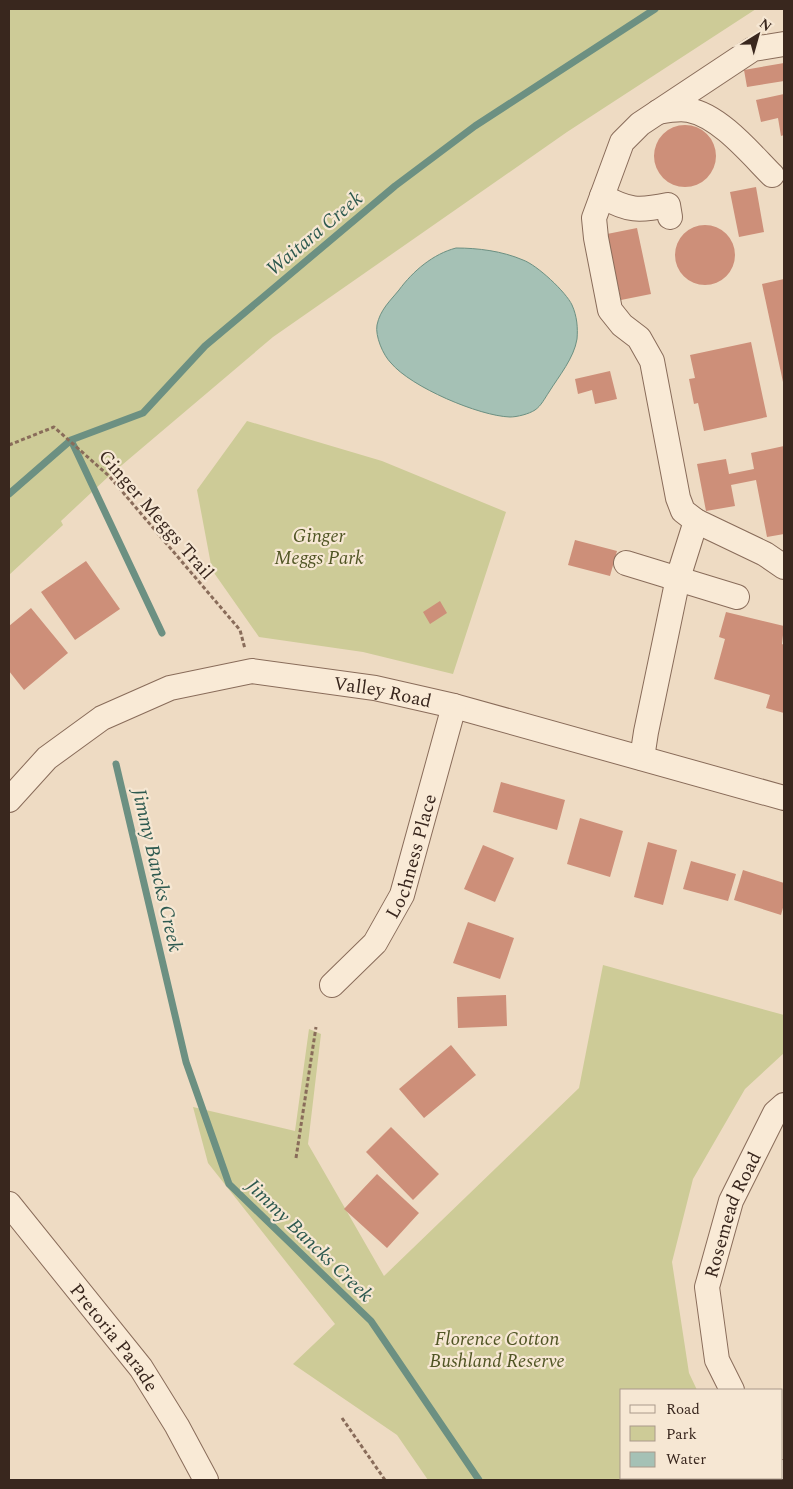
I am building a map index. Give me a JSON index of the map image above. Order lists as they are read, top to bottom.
{
  "streets": {
    "street": [
      "Valley Road",
      "Lochness Place",
      "Rosemead Road",
      "Pretoria Parade"
    ],
    "path": ["Ginger Meggs Trail"]
  },
  "crossings": [
    ["Ginger Meggs Trail", "Valley Road"],
    ["Valley Road", "Lochness Place"]
  ],
  "water": ["Waitara Creek", "Jimmy Bancks Creek"],
  "parks": ["Ginger Meggs Park", "Florence Cotton Bushland Reserve"],
  "legend": ["Road", "Park", "Water"],
  "north": "top right"
}
